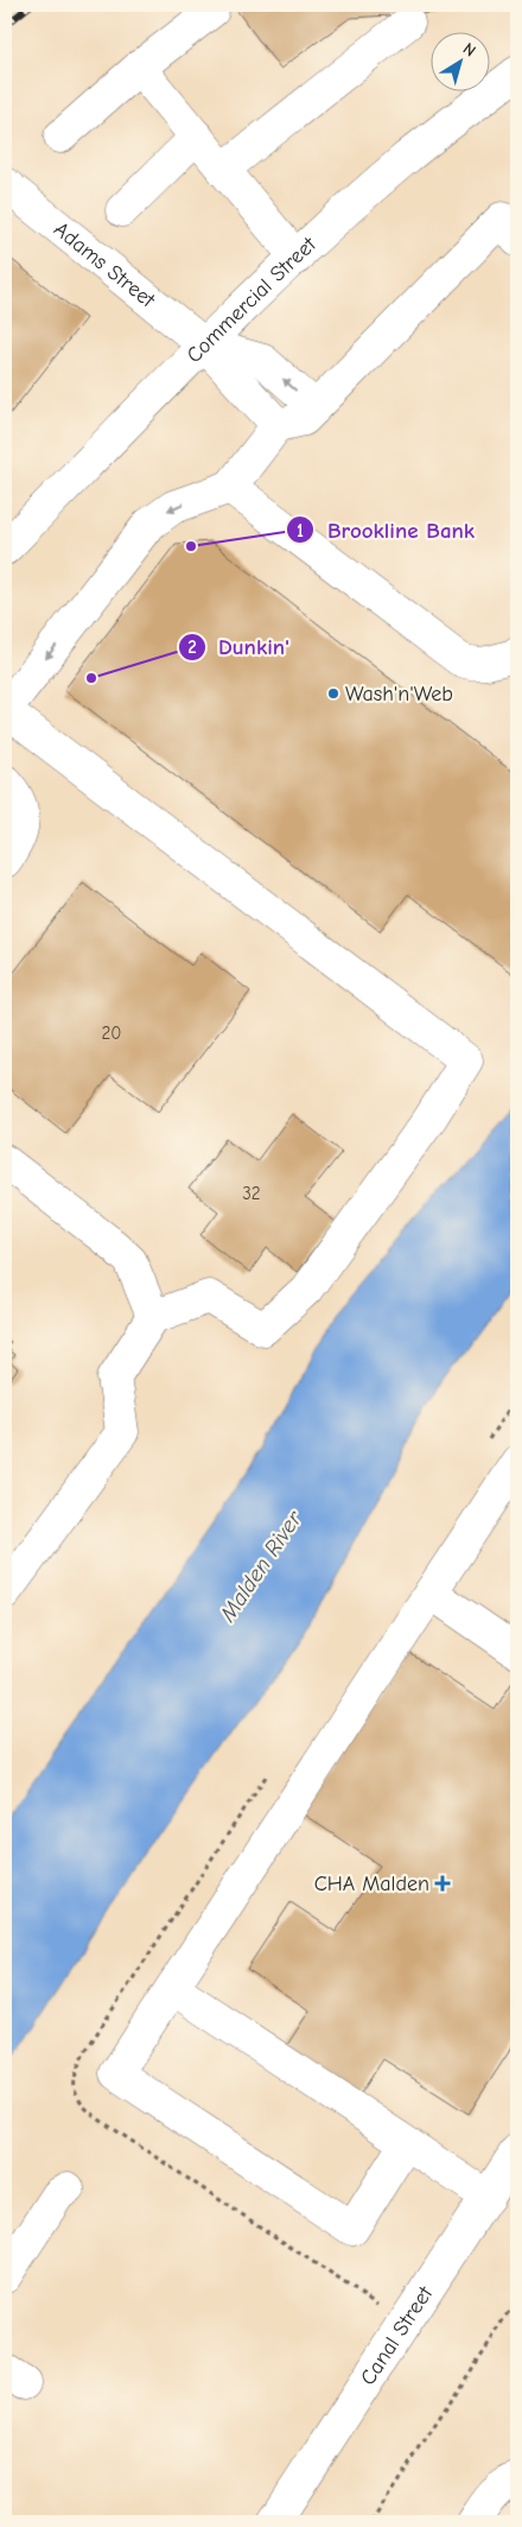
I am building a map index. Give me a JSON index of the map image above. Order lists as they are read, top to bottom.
{
  "streets": {
    "street": ["Adams Street", "Commercial Street", "Canal Street"]
  },
  "crossings": [
    ["Adams Street", "Commercial Street"]
  ],
  "water": ["Malden River"],
  "places": {
    "other": ["Brookline Bank", "Dunkin'", "Wash'n'Web"],
    "health": ["CHA Malden"]
  },
  "house_numbers": ["20", "32"],
  "north": "top right"
}
